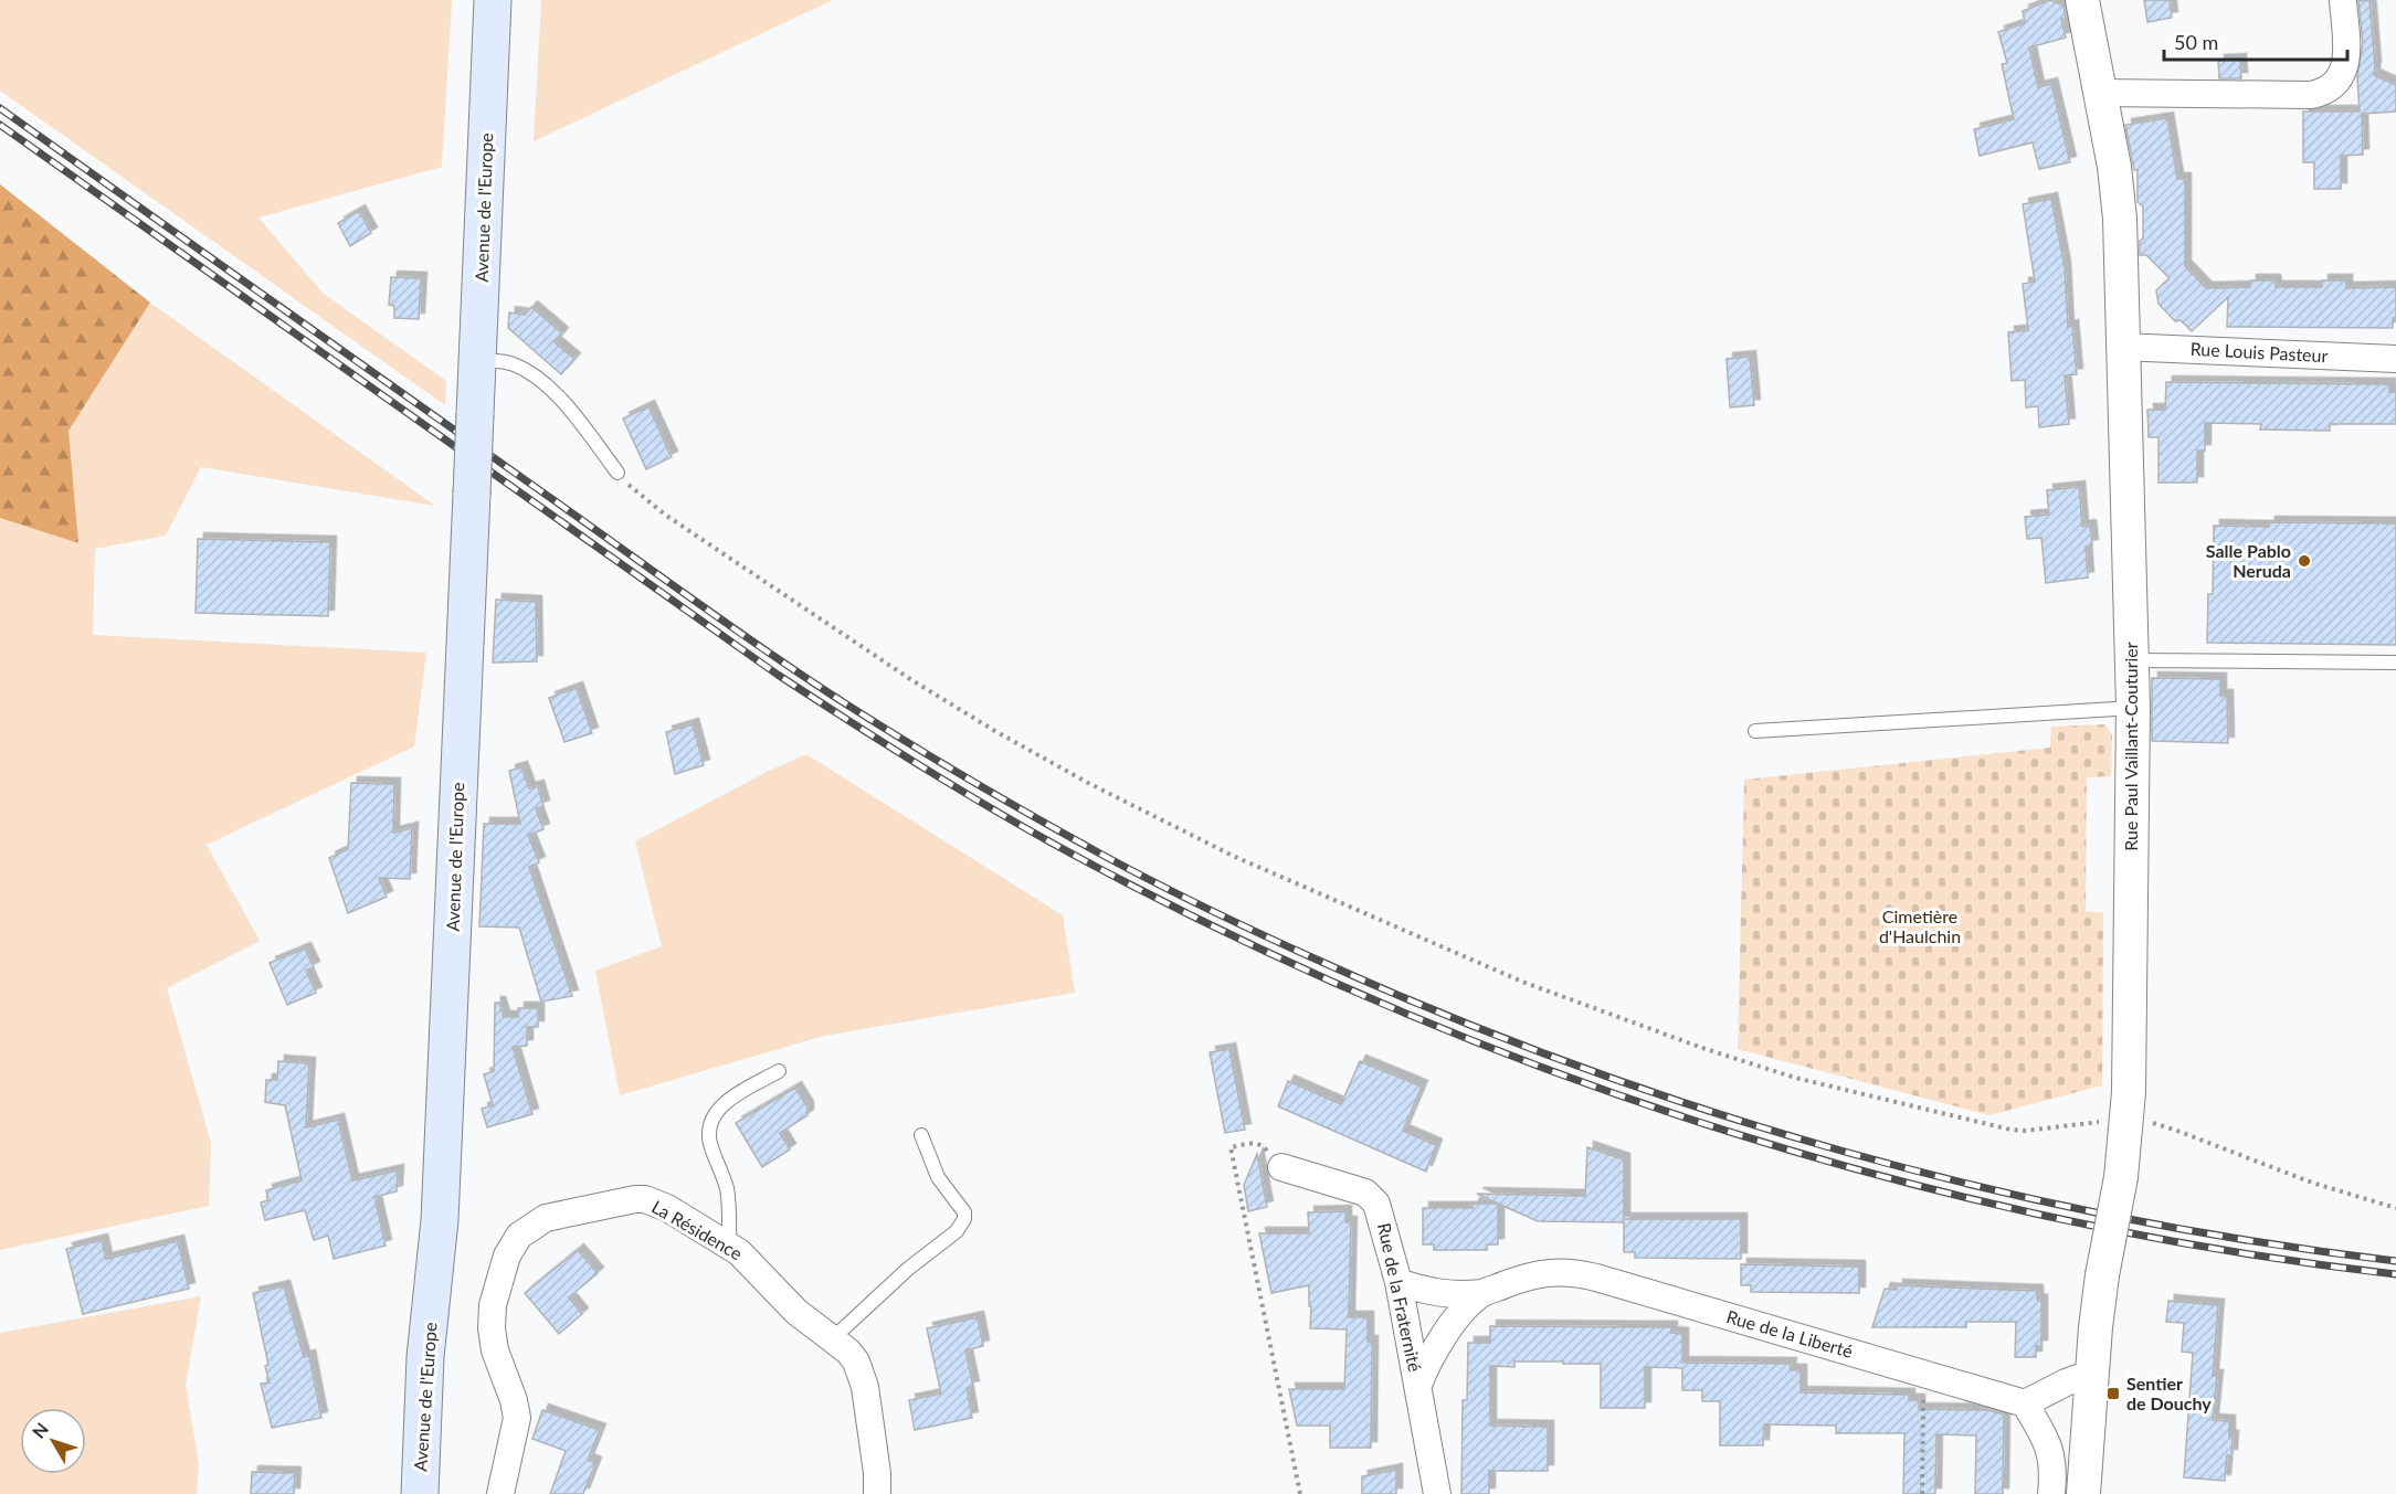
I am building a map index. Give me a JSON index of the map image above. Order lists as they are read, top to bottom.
{
  "streets": {
    "main road": ["Avenue de l'Europe"],
    "street": [
      "Rue Louis Pasteur",
      "Rue Paul Vaillant-Couturier",
      "La Résidence",
      "Rue de la Fraternité",
      "Rue de la Liberté"
    ]
  },
  "crossings": [
    ["Rue Louis Pasteur", "Rue Paul Vaillant-Couturier"],
    ["Rue de la Fraternité", "Rue de la Liberté"]
  ],
  "parks": ["Cimetière d'Haulchin"],
  "places": {
    "other": ["Salle Pablo Neruda"],
    "transit": ["Sentier de Douchy"]
  },
  "scale_bar": "50 m",
  "north": "top left"
}
